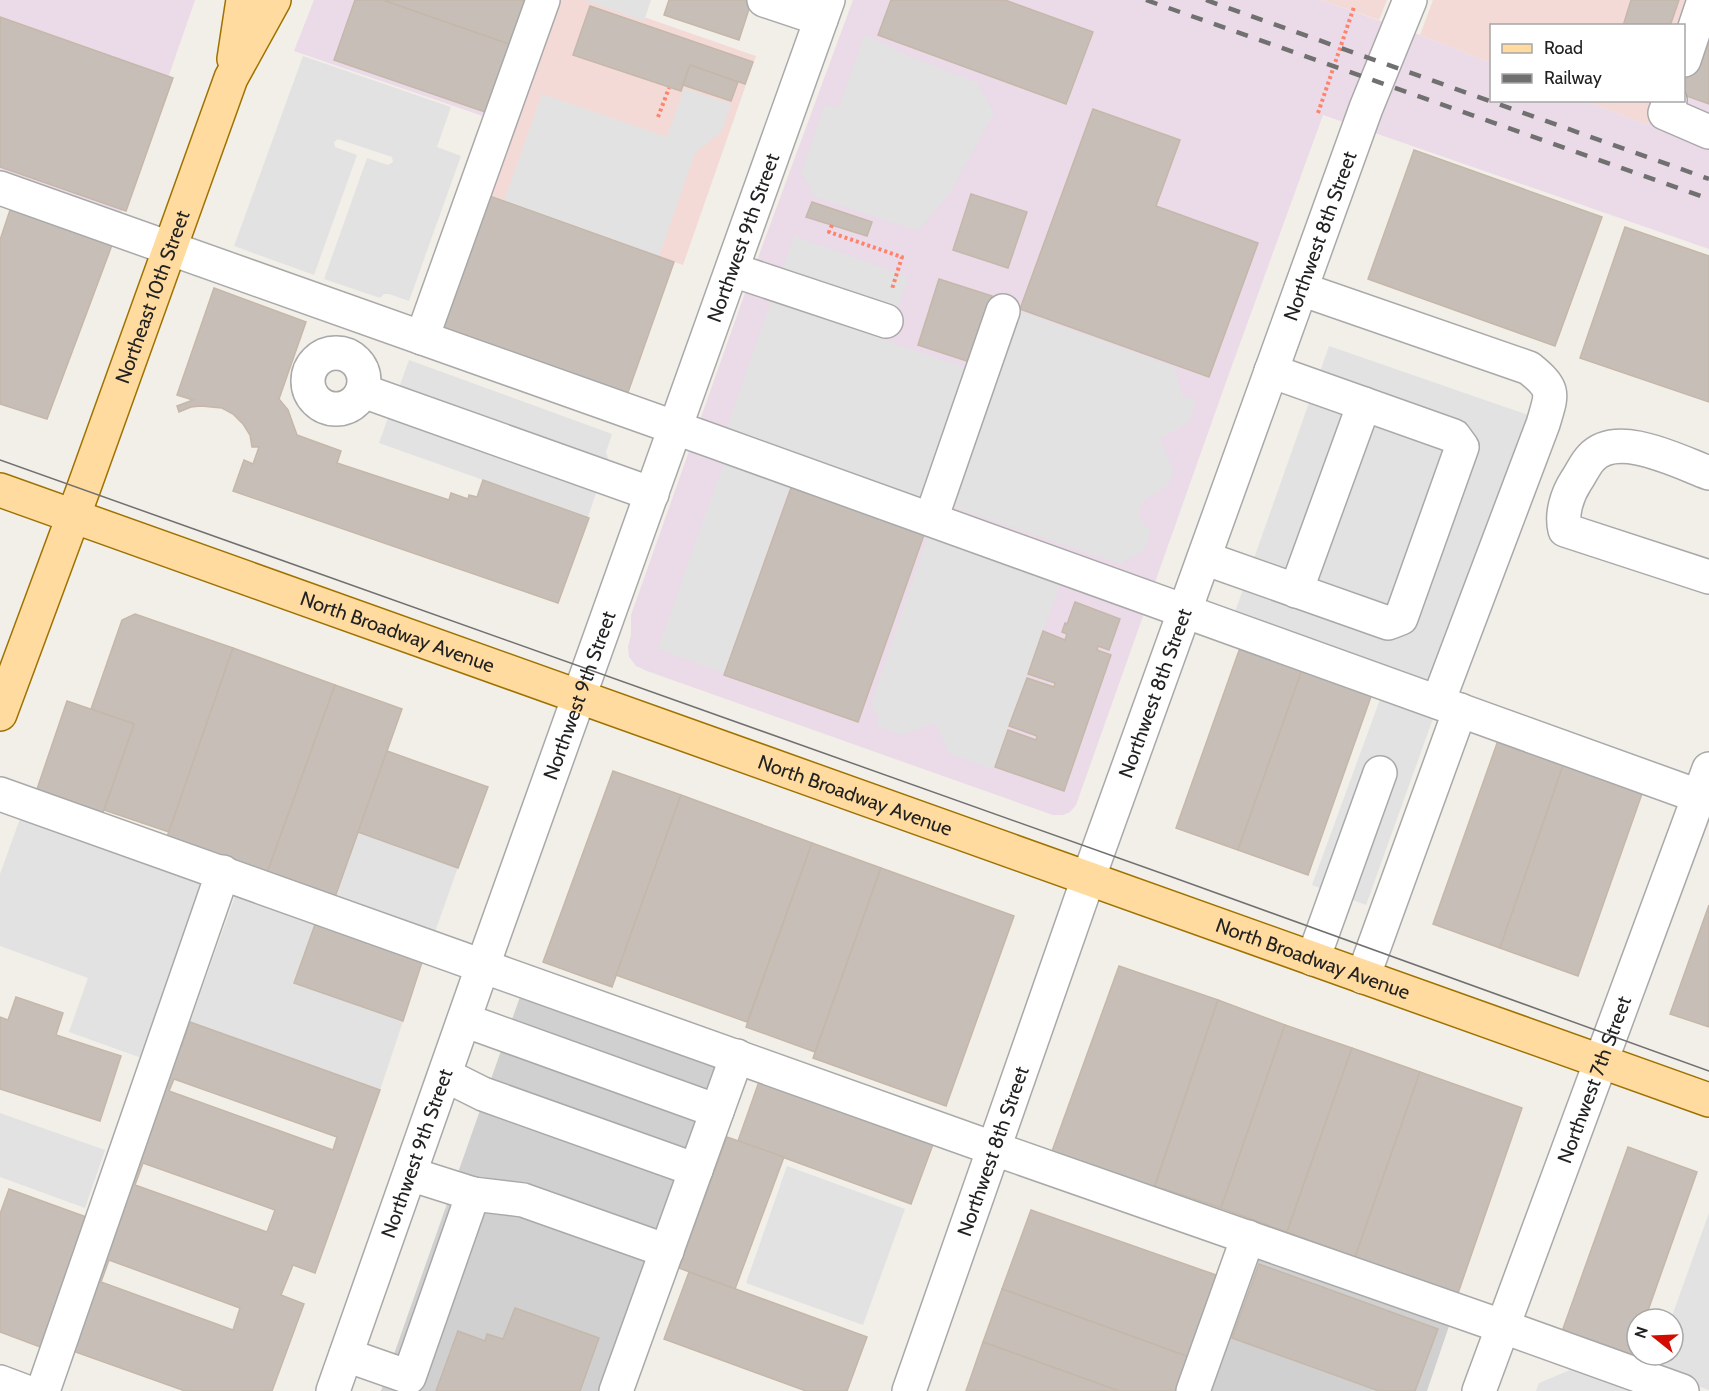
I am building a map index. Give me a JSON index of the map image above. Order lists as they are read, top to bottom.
{
  "streets": {
    "main road": ["Northeast 10th Street", "North Broadway Avenue"],
    "street": ["Northwest 8th Street", "Northwest 9th Street", "Northwest 7th Street"]
  },
  "crossings": [
    ["Northwest 8th Street", "North Broadway Avenue"],
    ["Northwest 9th Street", "North Broadway Avenue"],
    ["Northeast 10th Street", "North Broadway Avenue"],
    ["North Broadway Avenue", "Northwest 7th Street"]
  ],
  "legend": ["Road", "Railway"],
  "north": "left"
}
